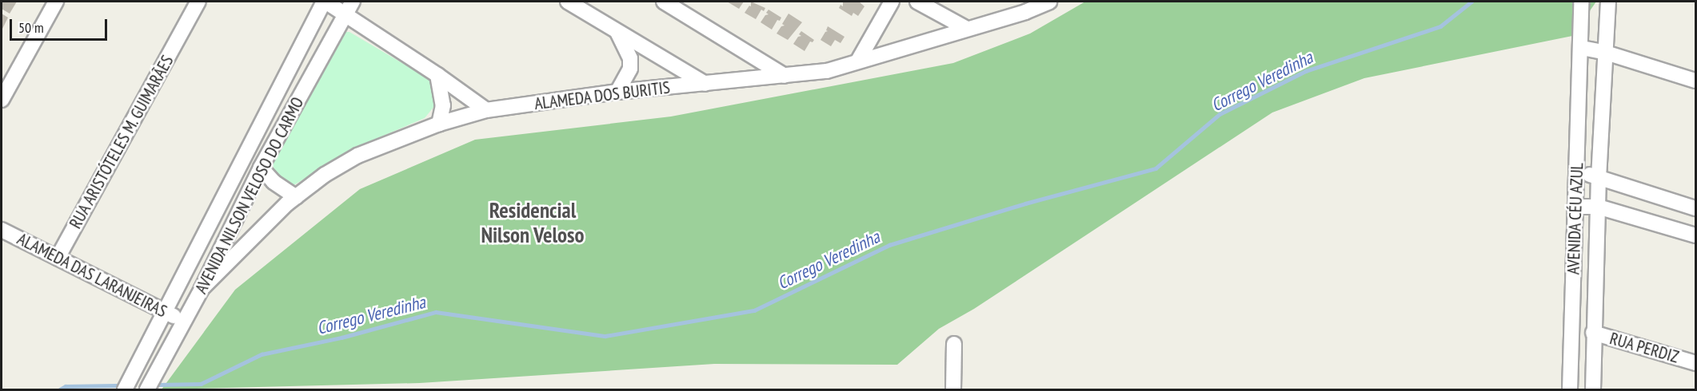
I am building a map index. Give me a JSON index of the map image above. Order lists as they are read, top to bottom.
{
  "streets": {
    "street": [
      "ALAMEDA DOS BURITIS",
      "RUA ARISTÓTELES M. GUIMARÃES",
      "AVENIDA NILSON VELOSO DO CARMO",
      "AVENIDA CÉU AZUL",
      "ALAMEDA DAS LARANJEIRAS",
      "RUA PERDIZ"
    ]
  },
  "crossings": [
    ["ALAMEDA DOS BURITIS", "AVENIDA NILSON VELOSO DO CARMO"],
    ["RUA ARISTÓTELES M. GUIMARÃES", "ALAMEDA DAS LARANJEIRAS"],
    ["AVENIDA NILSON VELOSO DO CARMO", "ALAMEDA DAS LARANJEIRAS"],
    ["AVENIDA CÉU AZUL", "RUA PERDIZ"]
  ],
  "districts": ["Residencial Nilson Veloso"],
  "water": ["Corrego Veredinha"],
  "scale_bar": "50 m"
}
